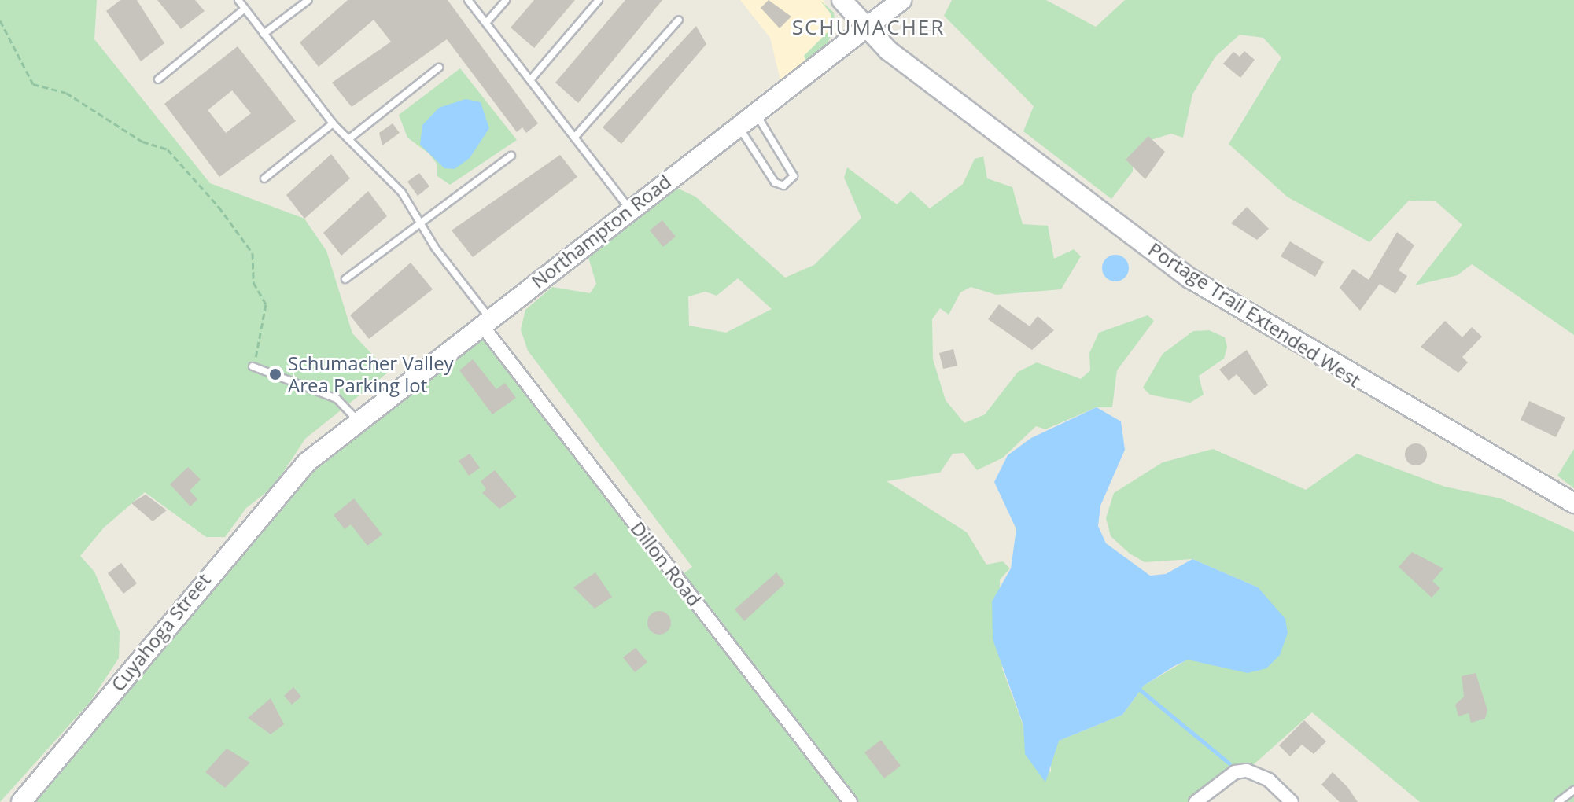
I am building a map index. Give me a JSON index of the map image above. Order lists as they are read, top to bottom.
{
  "streets": {
    "street": [
      "Northampton Road",
      "Portage Trail Extended West",
      "Dillon Road",
      "Cuyahoga Street"
    ]
  },
  "crossings": [
    ["Northampton Road", "Portage Trail Extended West"],
    ["Northampton Road", "Dillon Road"],
    ["Northampton Road", "Cuyahoga Street"]
  ],
  "districts": ["SCHUMACHER"],
  "places": ["Schumacher Valley Area Parking lot"]
}
